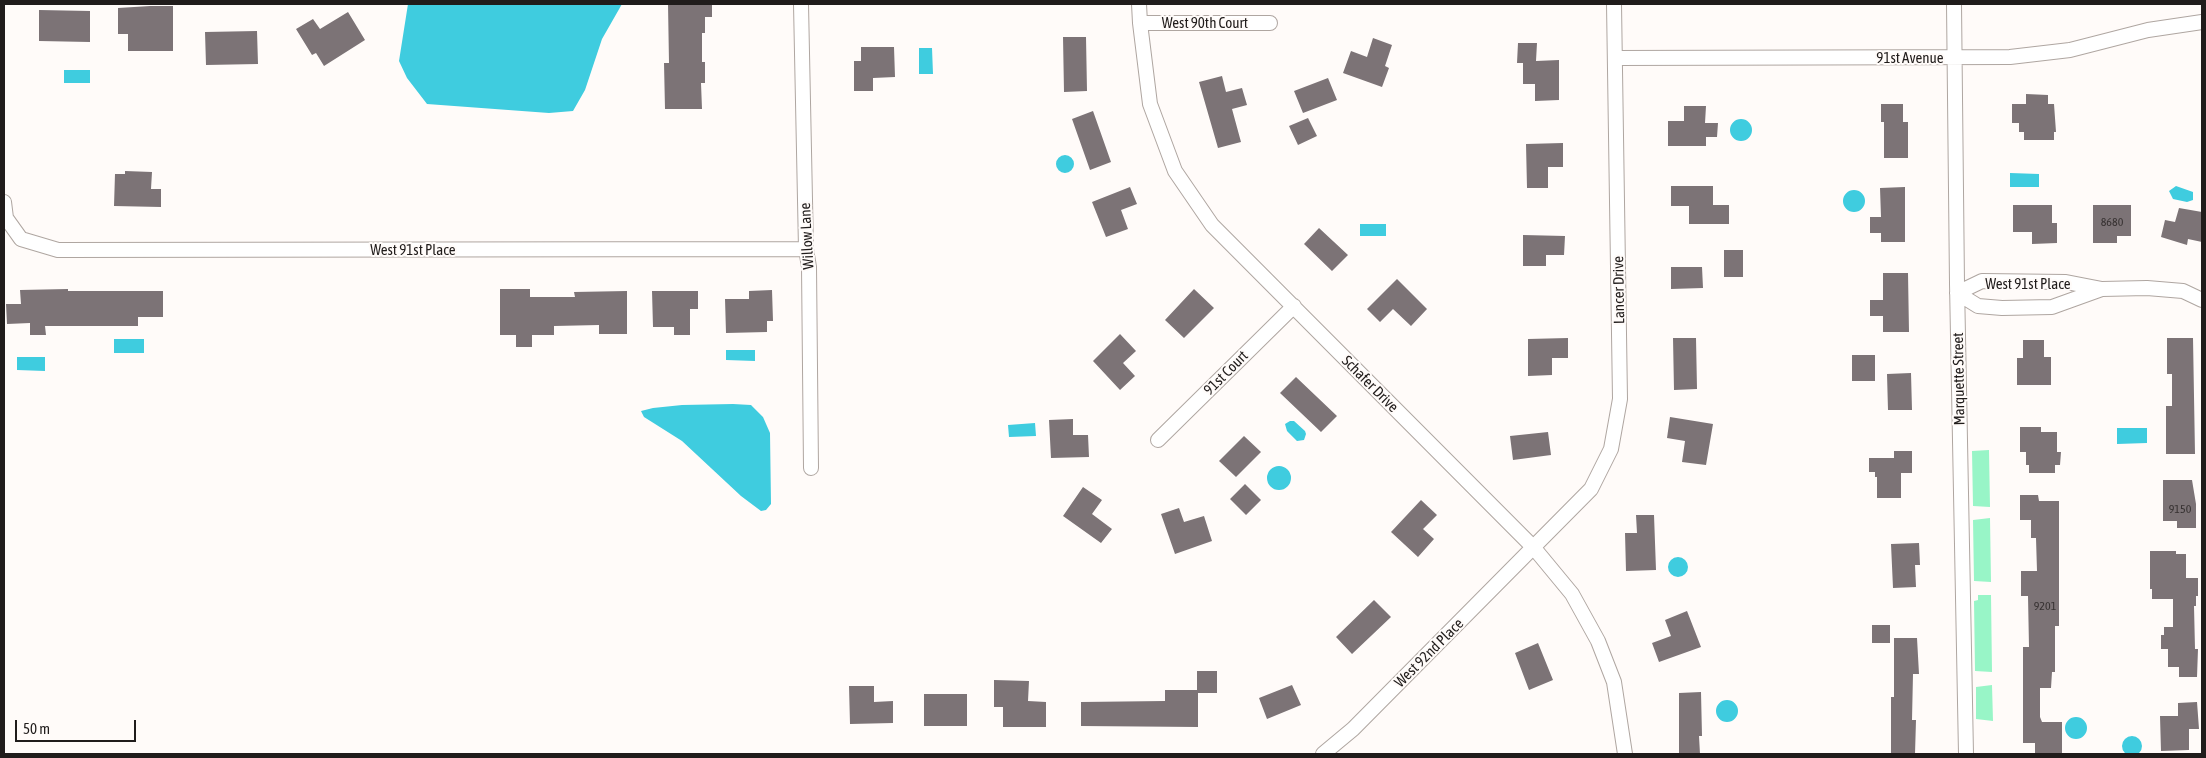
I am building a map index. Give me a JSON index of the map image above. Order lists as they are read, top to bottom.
{
  "streets": {
    "street": [
      "West 90th Court",
      "91st Avenue",
      "Willow Lane",
      "West 91st Place",
      "Lancer Drive",
      "91st Court",
      "Marquette Street",
      "Schafer Drive",
      "West 92nd Place"
    ]
  },
  "crossings": [
    ["West 90th Court", "Schafer Drive"],
    ["91st Avenue", "Lancer Drive"],
    ["91st Avenue", "Marquette Street"],
    ["Willow Lane", "West 91st Place"],
    ["West 91st Place", "Marquette Street"],
    ["Lancer Drive", "Schafer Drive"],
    ["Lancer Drive", "West 92nd Place"],
    ["91st Court", "Schafer Drive"],
    ["Schafer Drive", "West 92nd Place"]
  ],
  "house_numbers": ["8680", "9150", "9201"],
  "scale_bar": "50 m"
}
